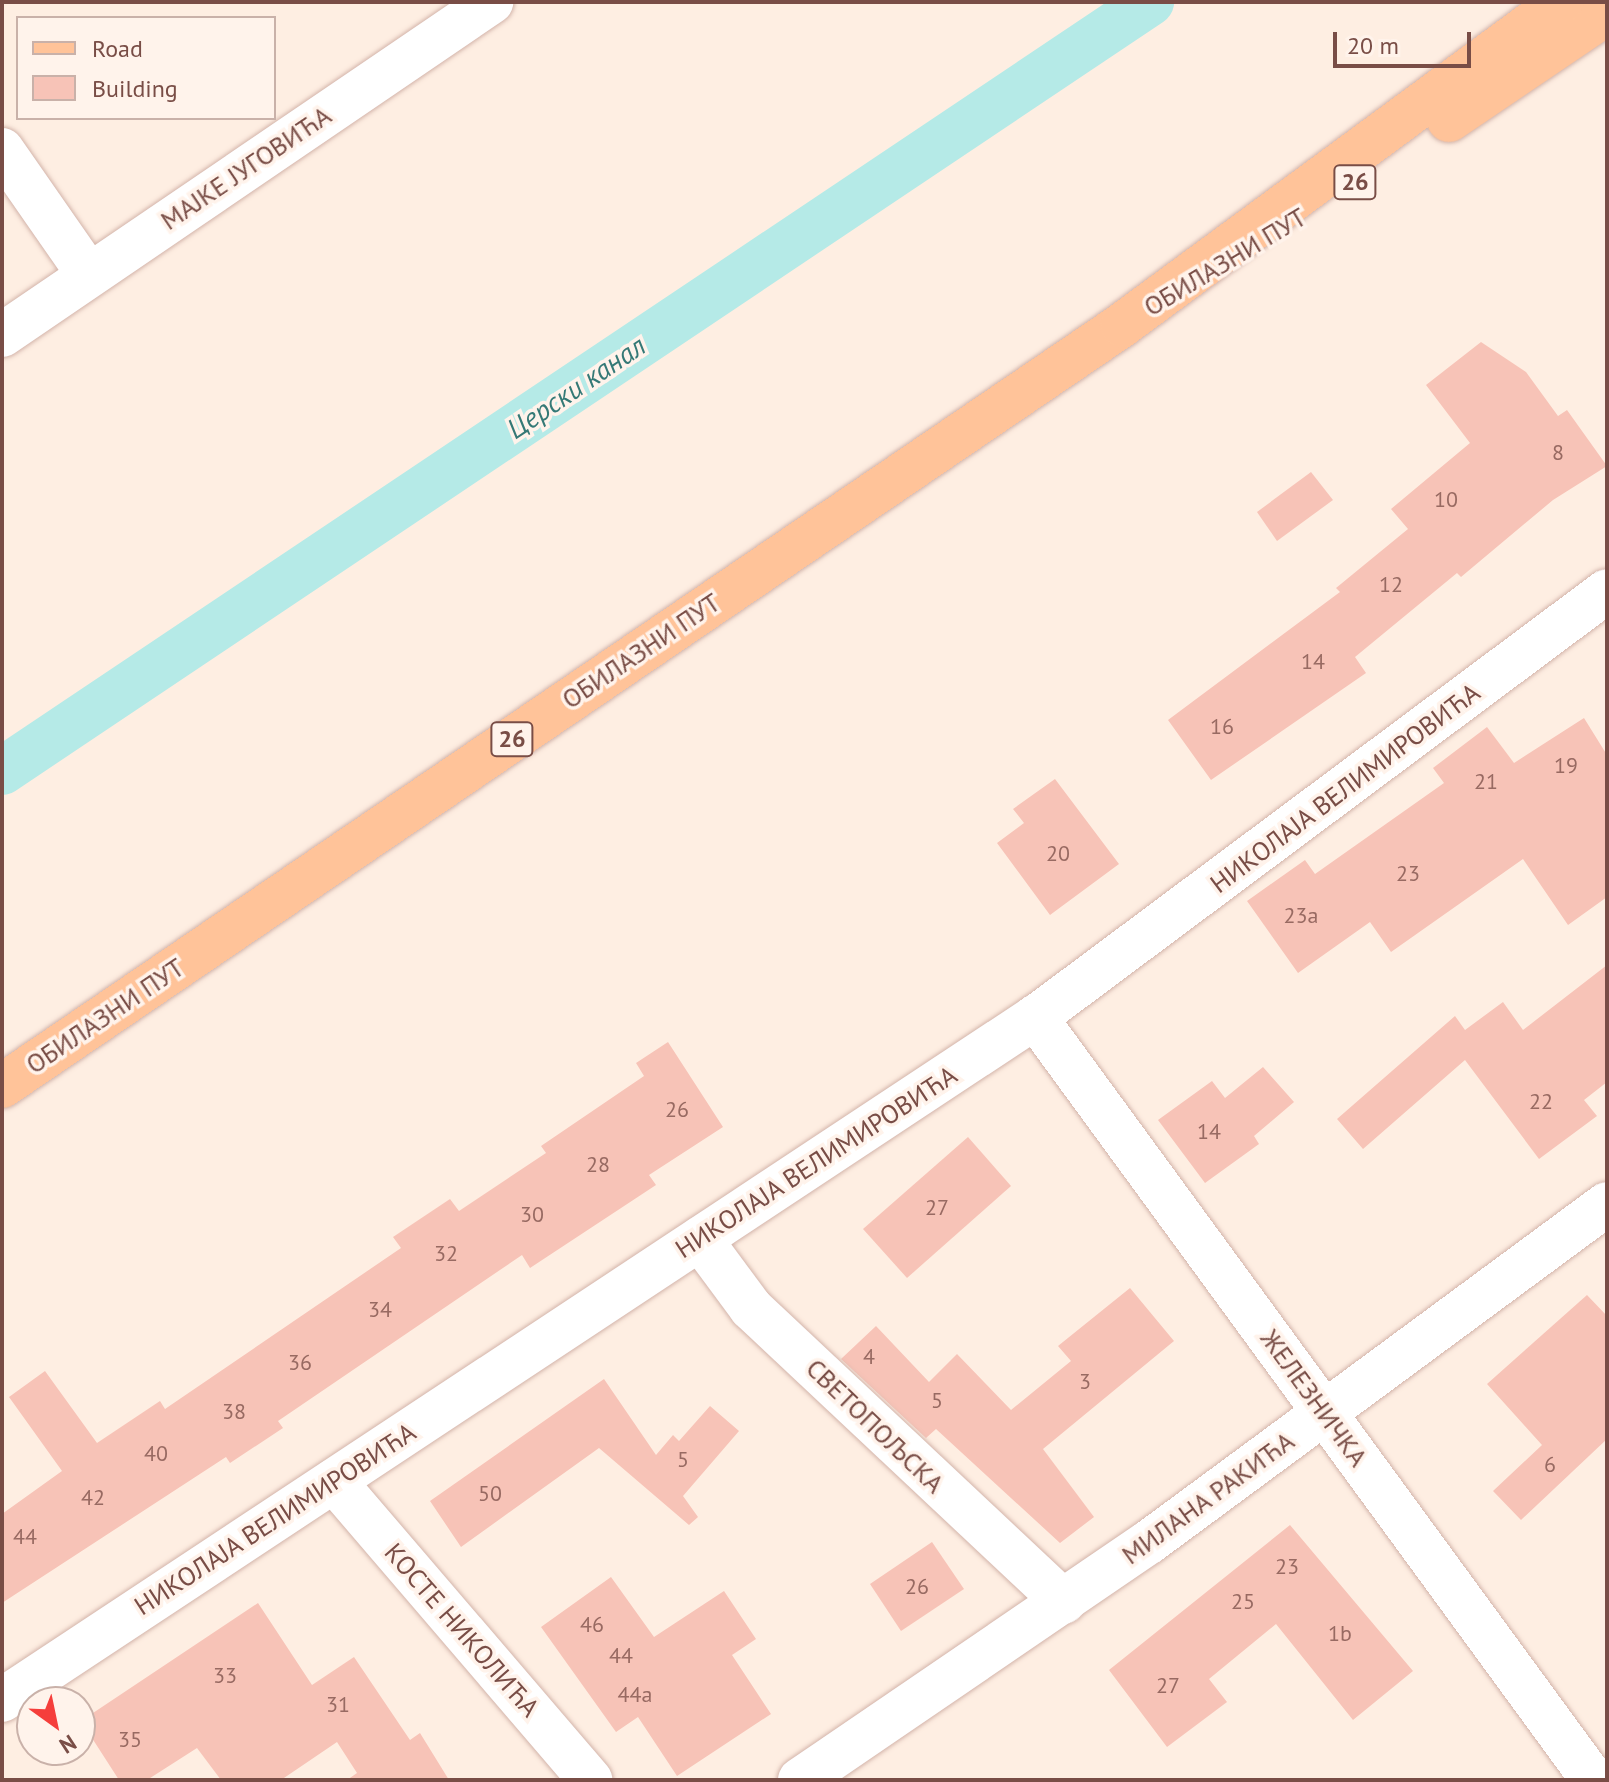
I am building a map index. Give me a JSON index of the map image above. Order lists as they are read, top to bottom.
{
  "streets": {
    "main road": ["26", "ОБИЛАЗНИ ПУТ"],
    "street": [
      "МАЈКЕ ЈУГОВИЋА",
      "НИКОЛАЈА ВЕЛИМИРОВИЋА",
      "ЖЕЛЕЗНИЧКА",
      "СВЕТОПОЉСКА",
      "МИЛАНА РАКИЋА",
      "КОСТЕ НИКОЛИЋА"
    ]
  },
  "crossings": [
    ["НИКОЛАЈА ВЕЛИМИРОВИЋА", "ЖЕЛЕЗНИЧКА"],
    ["НИКОЛАЈА ВЕЛИМИРОВИЋА", "СВЕТОПОЉСКА"],
    ["НИКОЛАЈА ВЕЛИМИРОВИЋА", "КОСТЕ НИКОЛИЋА"],
    ["ЖЕЛЕЗНИЧКА", "МИЛАНА РАКИЋА"],
    ["СВЕТОПОЉСКА", "МИЛАНА РАКИЋА"]
  ],
  "water": ["Церски канал"],
  "house_numbers": [
    "8",
    "10",
    "12",
    "14",
    "16",
    "19",
    "21",
    "20",
    "23",
    "23a",
    "22",
    "26",
    "14",
    "28",
    "27",
    "30",
    "32",
    "34",
    "4",
    "36",
    "3",
    "5",
    "38",
    "40",
    "5",
    "6",
    "50",
    "42",
    "44",
    "23",
    "26",
    "25",
    "46",
    "1b",
    "44",
    "33",
    "27",
    "44a",
    "31",
    "35"
  ],
  "legend": ["Road", "Building"],
  "scale_bar": "20 m",
  "north": "bottom right"
}
